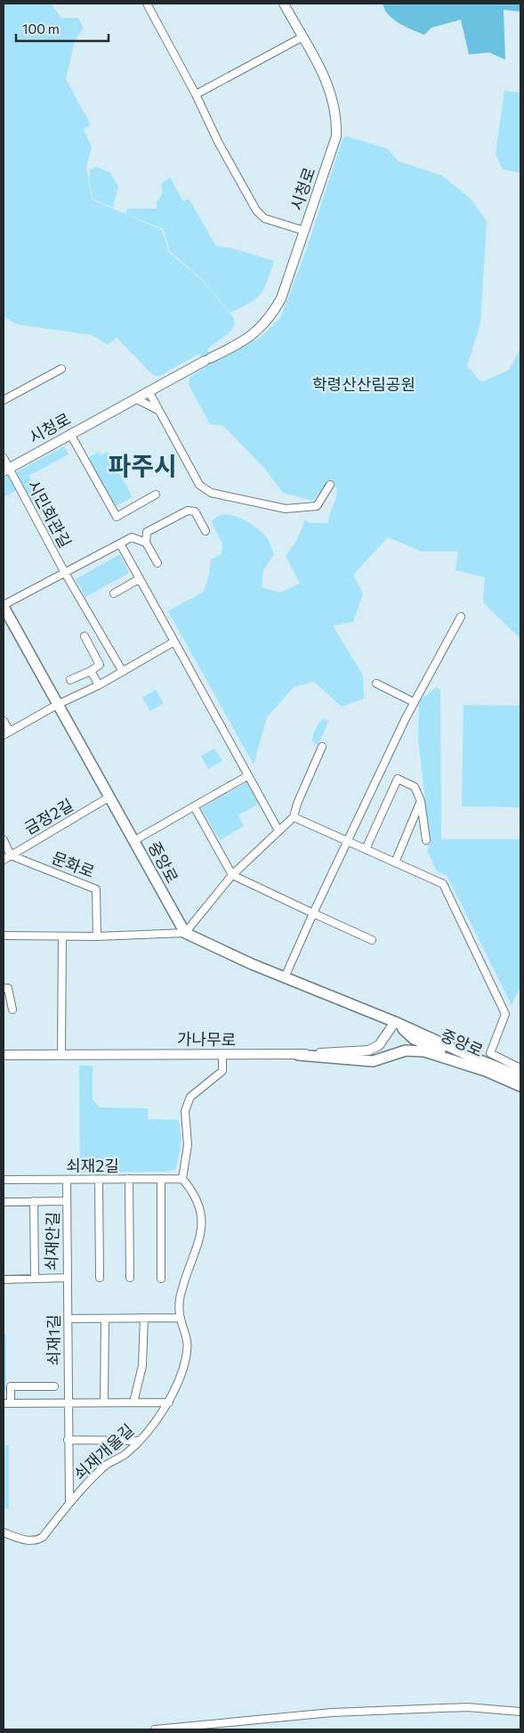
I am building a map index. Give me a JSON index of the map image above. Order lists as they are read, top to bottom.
{
  "streets": {
    "main road": ["중앙로"],
    "street": [
      "시청로",
      "시민회관길",
      "금정2길",
      "문화로",
      "가나무로",
      "쇠재2길",
      "쇠재안길",
      "쇠재1길",
      "쇠재개울길"
    ]
  },
  "crossings": [
    ["시청로", "시민회관길"],
    ["금정2길", "중앙로"],
    ["금정2길", "문화로"],
    ["중앙로", "가나무로"],
    ["쇠재2길", "쇠재안길"],
    ["쇠재2길", "쇠재개울길"],
    ["쇠재안길", "쇠재1길"],
    ["쇠재1길", "쇠재개울길"]
  ],
  "districts": ["파주시"],
  "parks": ["학령산산림공원"],
  "scale_bar": "100 m"
}
